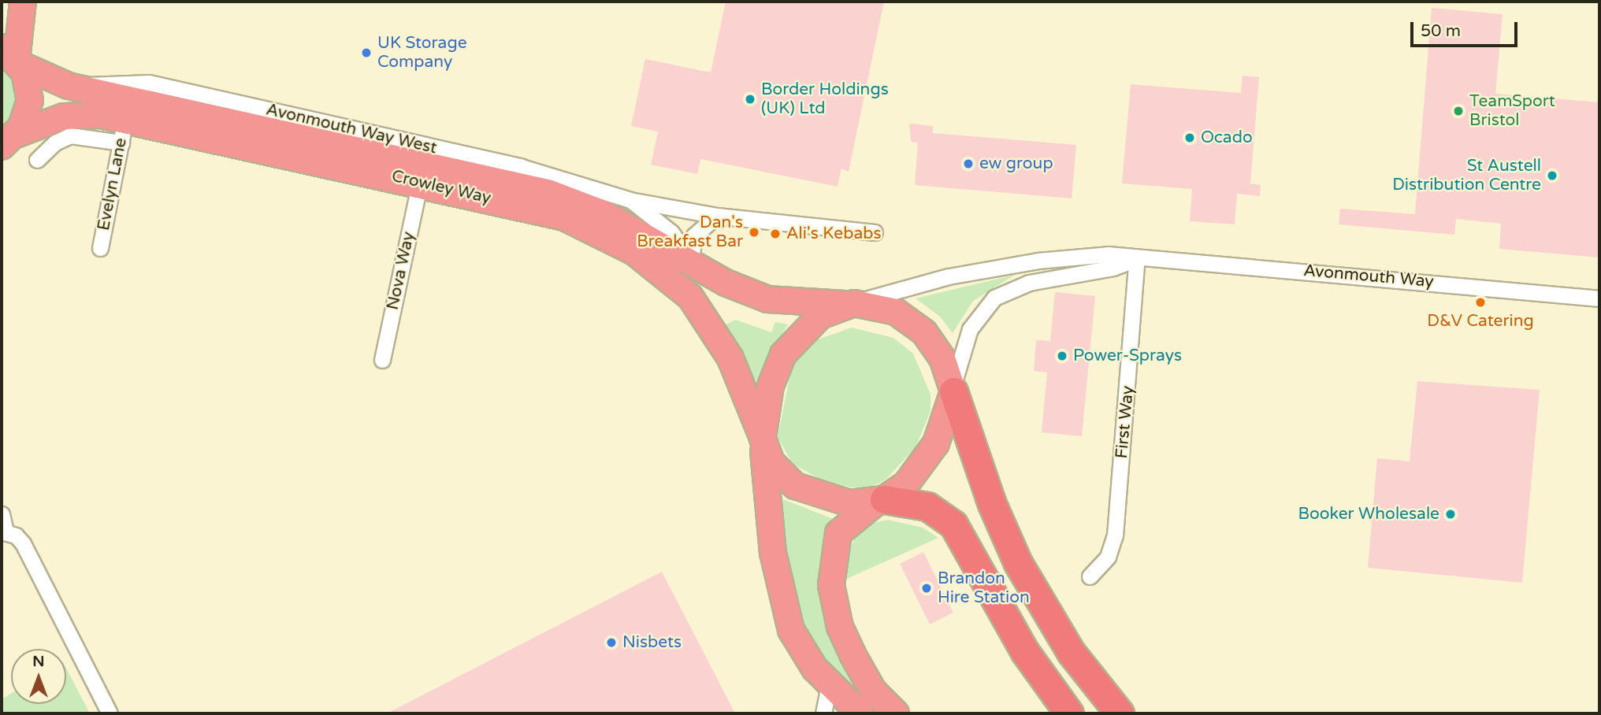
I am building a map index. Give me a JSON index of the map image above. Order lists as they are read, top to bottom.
{
  "streets": {
    "highway": ["Crowley Way"],
    "street": [
      "Avonmouth Way West",
      "Evelyn Lane",
      "Nova Way",
      "Avonmouth Way",
      "First Way"
    ]
  },
  "crossings": [
    ["Avonmouth Way West", "Crowley Way"],
    ["Evelyn Lane", "Crowley Way"],
    ["Crowley Way", "Nova Way"],
    ["Crowley Way", "Avonmouth Way"],
    ["Avonmouth Way", "First Way"]
  ],
  "places": [
    "UK Storage Company",
    "Border Holdings (UK) Ltd",
    "TeamSport Bristol",
    "Ocado",
    "ew group",
    "St Austell Distribution Centre",
    "Dan's Breakfast Bar",
    "Ali's Kebabs",
    "D&V Catering",
    "Power-Sprays",
    "Booker Wholesale",
    "Brandon Hire Station",
    "Nisbets"
  ],
  "scale_bar": "50 m",
  "north": "top"
}
